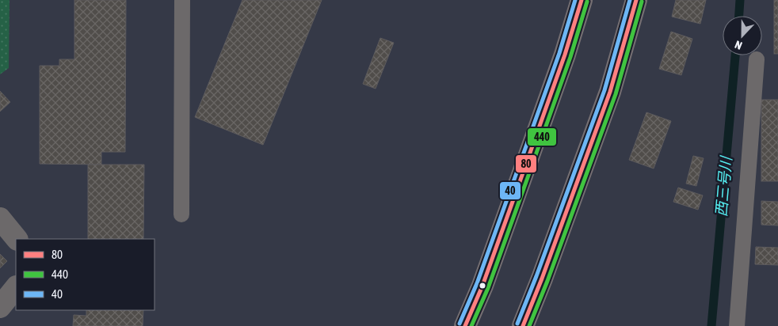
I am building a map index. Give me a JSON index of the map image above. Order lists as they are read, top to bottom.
{
  "water": ["西三号川"],
  "lines": ["transit line 80", "transit line 40", "transit line 440"],
  "legend": ["80", "440", "40"],
  "north": "bottom"
}
